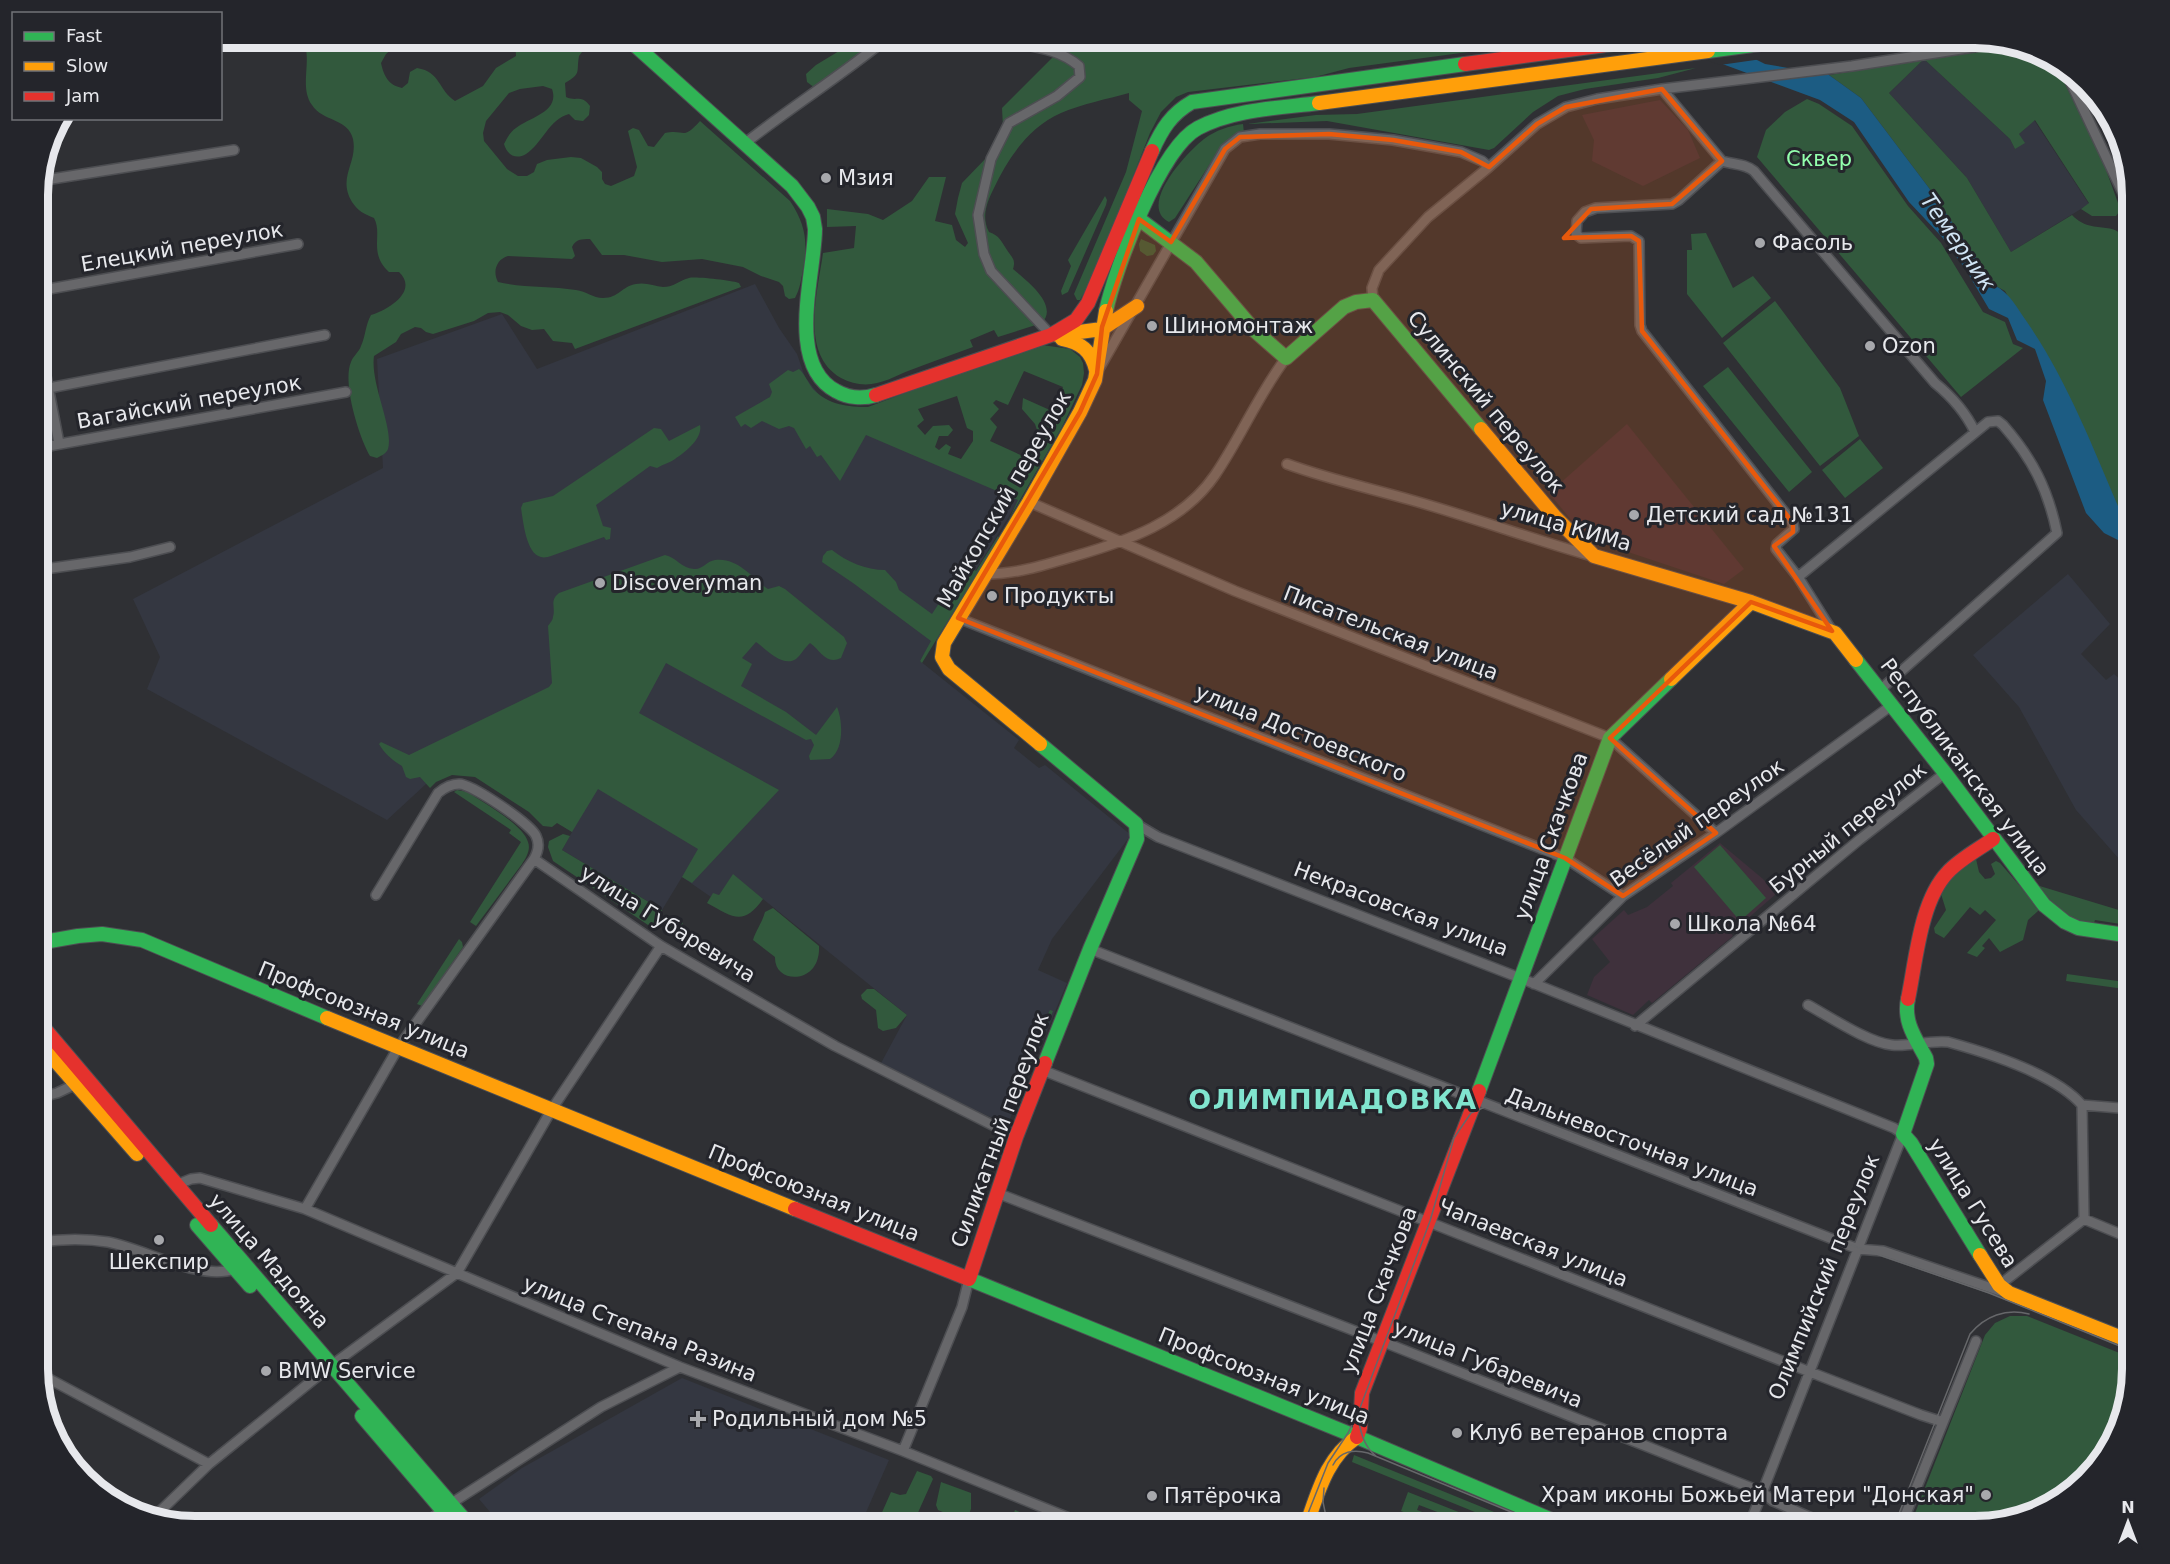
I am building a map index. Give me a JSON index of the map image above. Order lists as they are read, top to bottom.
{
  "streets": {
    "main road": [
      "Сулинский переулок",
      "Майкопский переулок",
      "улица КИМа",
      "Республиканская улица",
      "улица Скачкова",
      "Некрасовская улица",
      "Профсоюзная улица",
      "Силикатный переулок",
      "улица Гусева",
      "улица Мадояна",
      "Олимпийский переулок"
    ],
    "street": [
      "Елецкий переулок",
      "Вагайский переулок",
      "Писательская улица",
      "улица Достоевского",
      "Весёлый переулок",
      "Бурный переулок",
      "улица Губаревича",
      "Дальневосточная улица",
      "Чапаевская улица",
      "улица Степана Разина"
    ]
  },
  "crossings": [
    ["Сулинский переулок", "улица КИМа"],
    ["Майкопский переулок", "Писательская улица"],
    ["Майкопский переулок", "улица Достоевского"],
    ["Майкопский переулок", "Некрасовская улица"],
    ["улица КИМа", "Республиканская улица"],
    ["улица КИМа", "улица Скачкова"],
    ["Писательская улица", "Весёлый переулок"],
    ["Писательская улица", "улица Скачкова"],
    ["улица Достоевского", "Весёлый переулок"],
    ["улица Достоевского", "улица Скачкова"],
    ["Республиканская улица", "Весёлый переулок"],
    ["Республиканская улица", "Бурный переулок"],
    ["Республиканская улица", "Олимпийский переулок"],
    ["Весёлый переулок", "Некрасовская улица"],
    ["Бурный переулок", "Некрасовская улица"],
    ["улица Скачкова", "Некрасовская улица"],
    ["улица Скачкова", "улица Губаревича"],
    ["улица Скачкова", "Профсоюзная улица"],
    ["улица Скачкова", "Дальневосточная улица"],
    ["улица Скачкова", "Чапаевская улица"],
    ["Некрасовская улица", "Силикатный переулок"],
    ["Некрасовская улица", "улица Гусева"],
    ["Некрасовская улица", "Олимпийский переулок"],
    ["улица Губаревича", "Силикатный переулок"],
    ["улица Губаревича", "Олимпийский переулок"],
    ["Профсоюзная улица", "Силикатный переулок"],
    ["Силикатный переулок", "Дальневосточная улица"],
    ["Силикатный переулок", "Чапаевская улица"],
    ["Силикатный переулок", "улица Степана Разина"],
    ["Дальневосточная улица", "улица Гусева"],
    ["Дальневосточная улица", "Олимпийский переулок"],
    ["улица Гусева", "Олимпийский переулок"],
    ["Чапаевская улица", "Олимпийский переулок"],
    ["улица Мадояна", "улица Степана Разина"]
  ],
  "districts": ["ОЛИМПИАДОВКА"],
  "water": ["Темерник"],
  "parks": ["Сквер"],
  "places": {
    "other": [
      "Мзия",
      "Фасоль",
      "Шиномонтаж",
      "Ozon",
      "Детский сад №131",
      "Discoveryman",
      "Продукты",
      "Школа №64",
      "Шекспир",
      "BMW Service",
      "Клуб ветеранов спорта",
      "Храм иконы Божьей Матери \"Донская\"",
      "Пятёрочка"
    ],
    "health": ["Родильный дом №5"]
  },
  "legend": ["Fast", "Slow", "Jam"],
  "north": "top"
}
